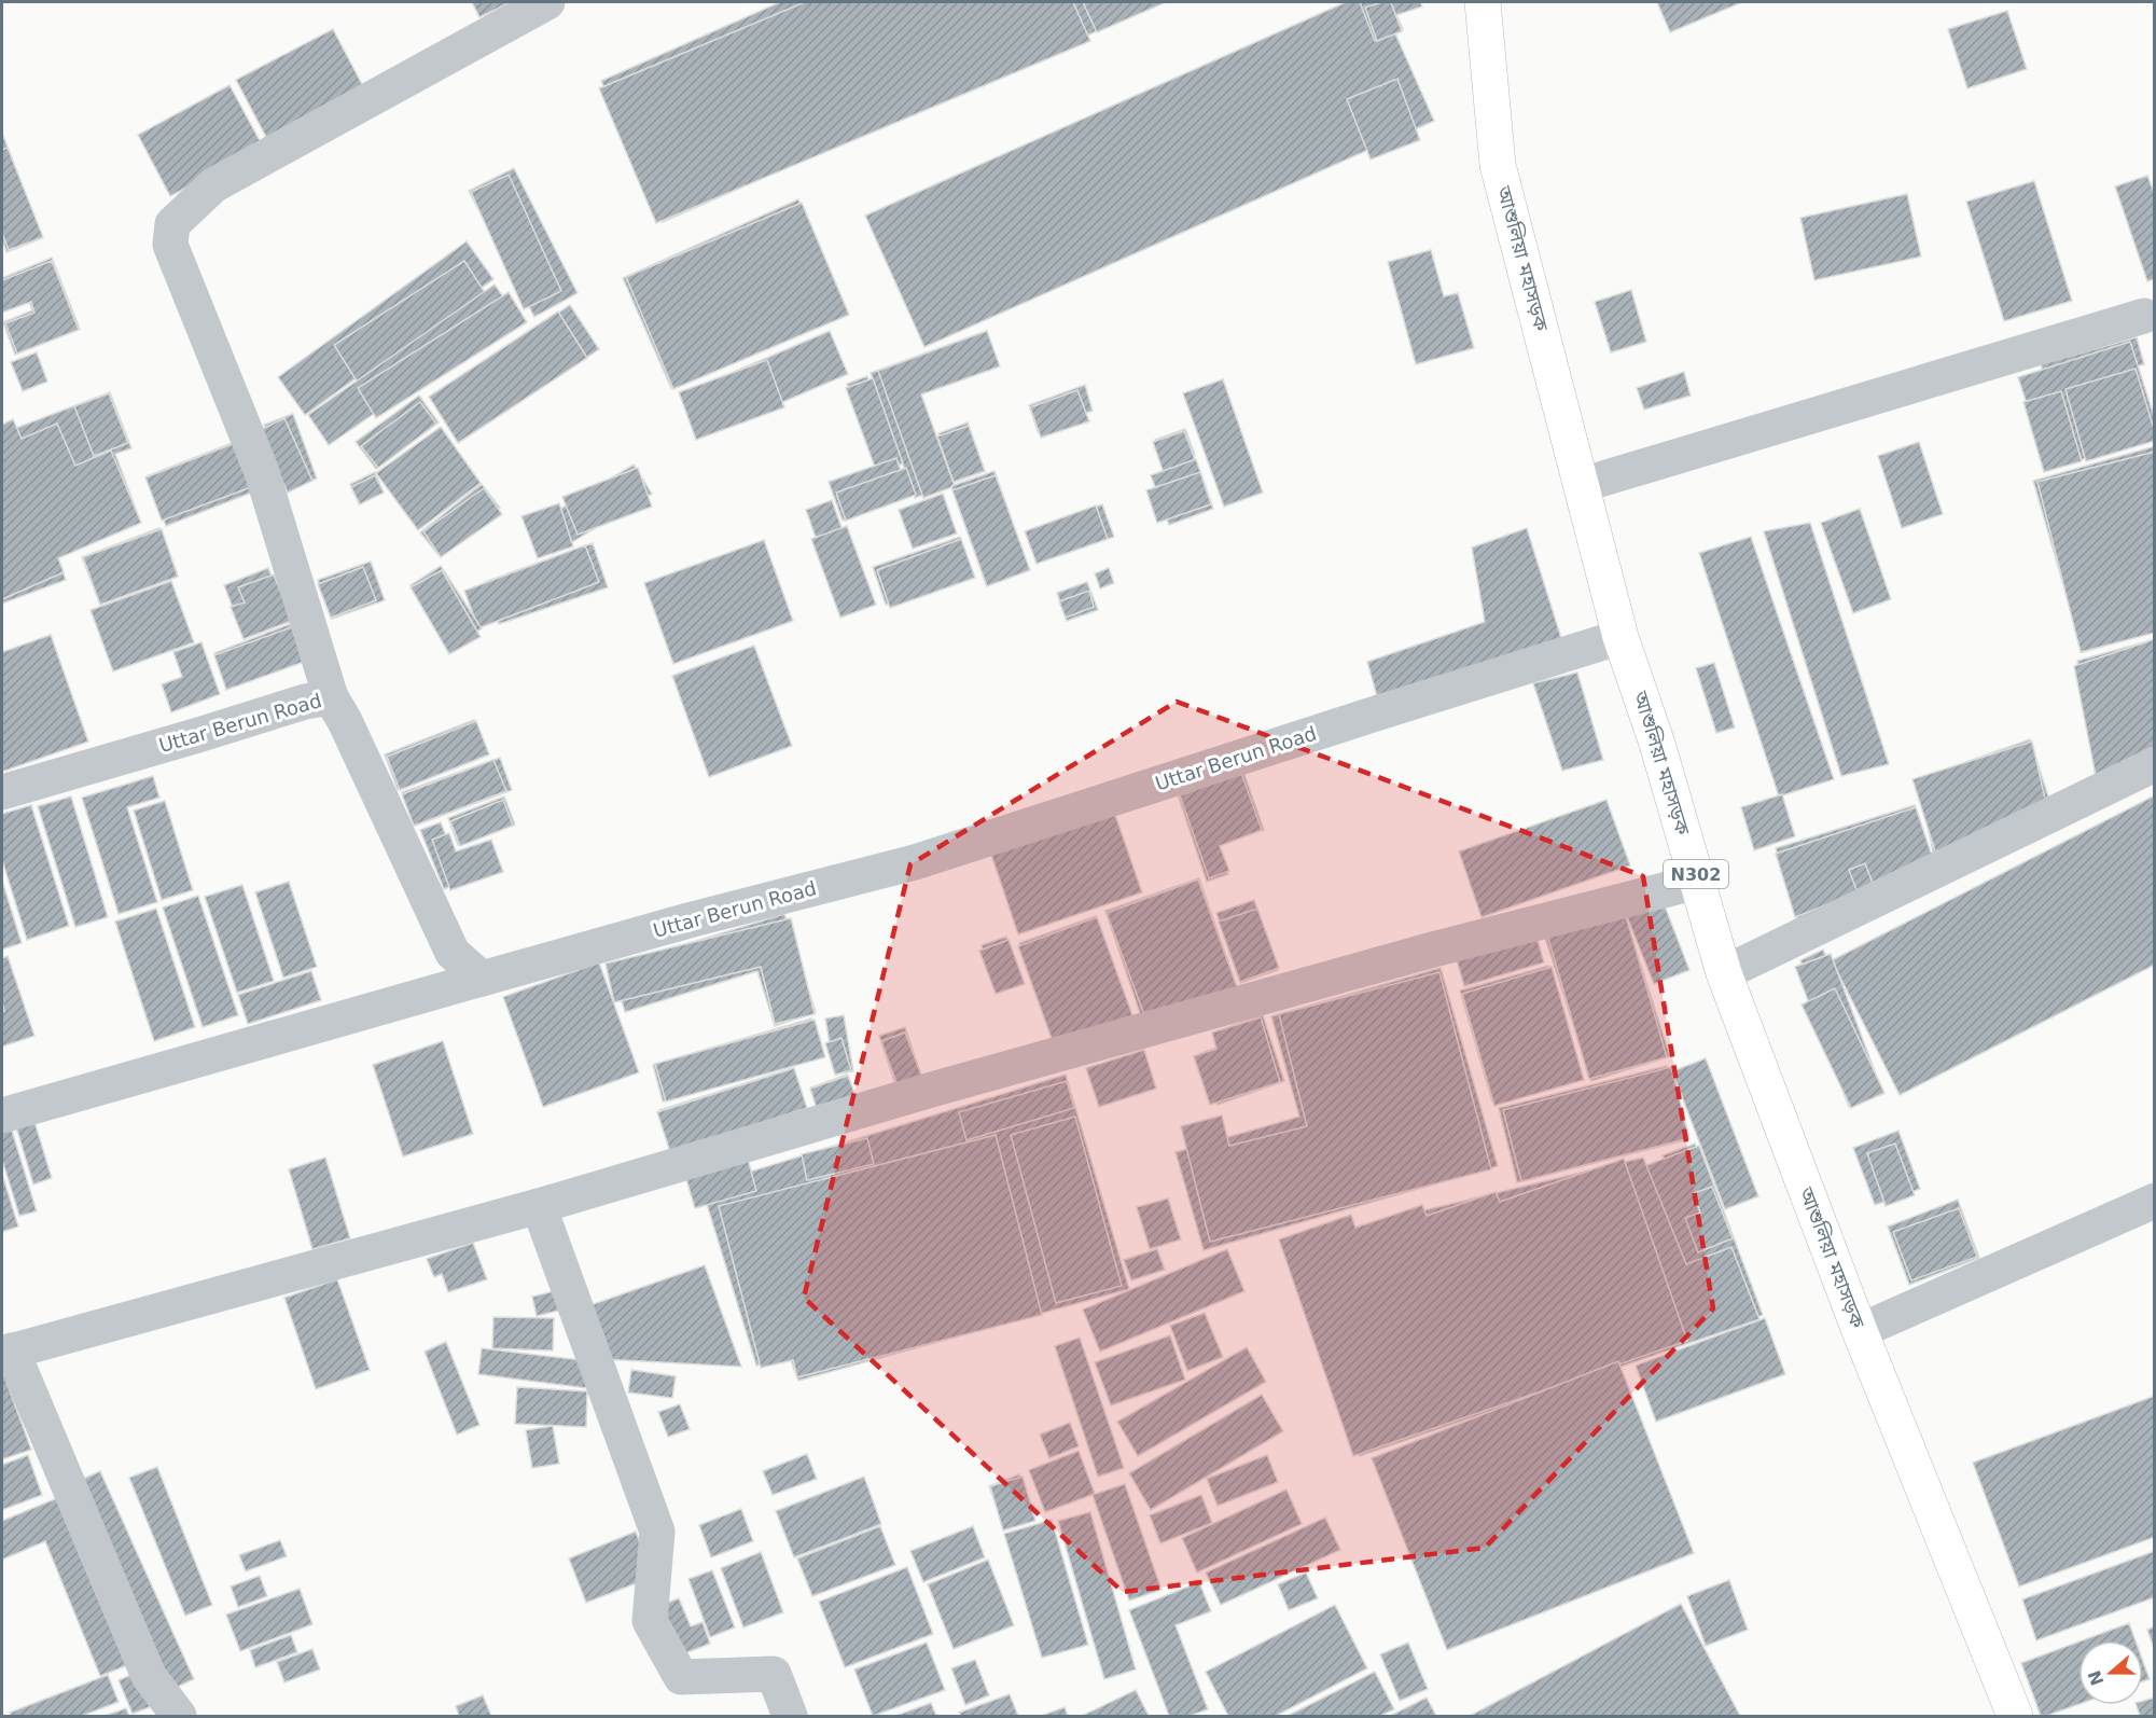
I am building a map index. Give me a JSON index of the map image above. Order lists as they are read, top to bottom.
{
  "streets": {
    "highway": ["আশুলিয়া মহাসড়ক", "N302"],
    "street": ["Uttar Berun Road"]
  },
  "crossings": [
    ["আশুলিয়া মহাসড়ক", "Uttar Berun Road"]
  ],
  "north": "left"
}
